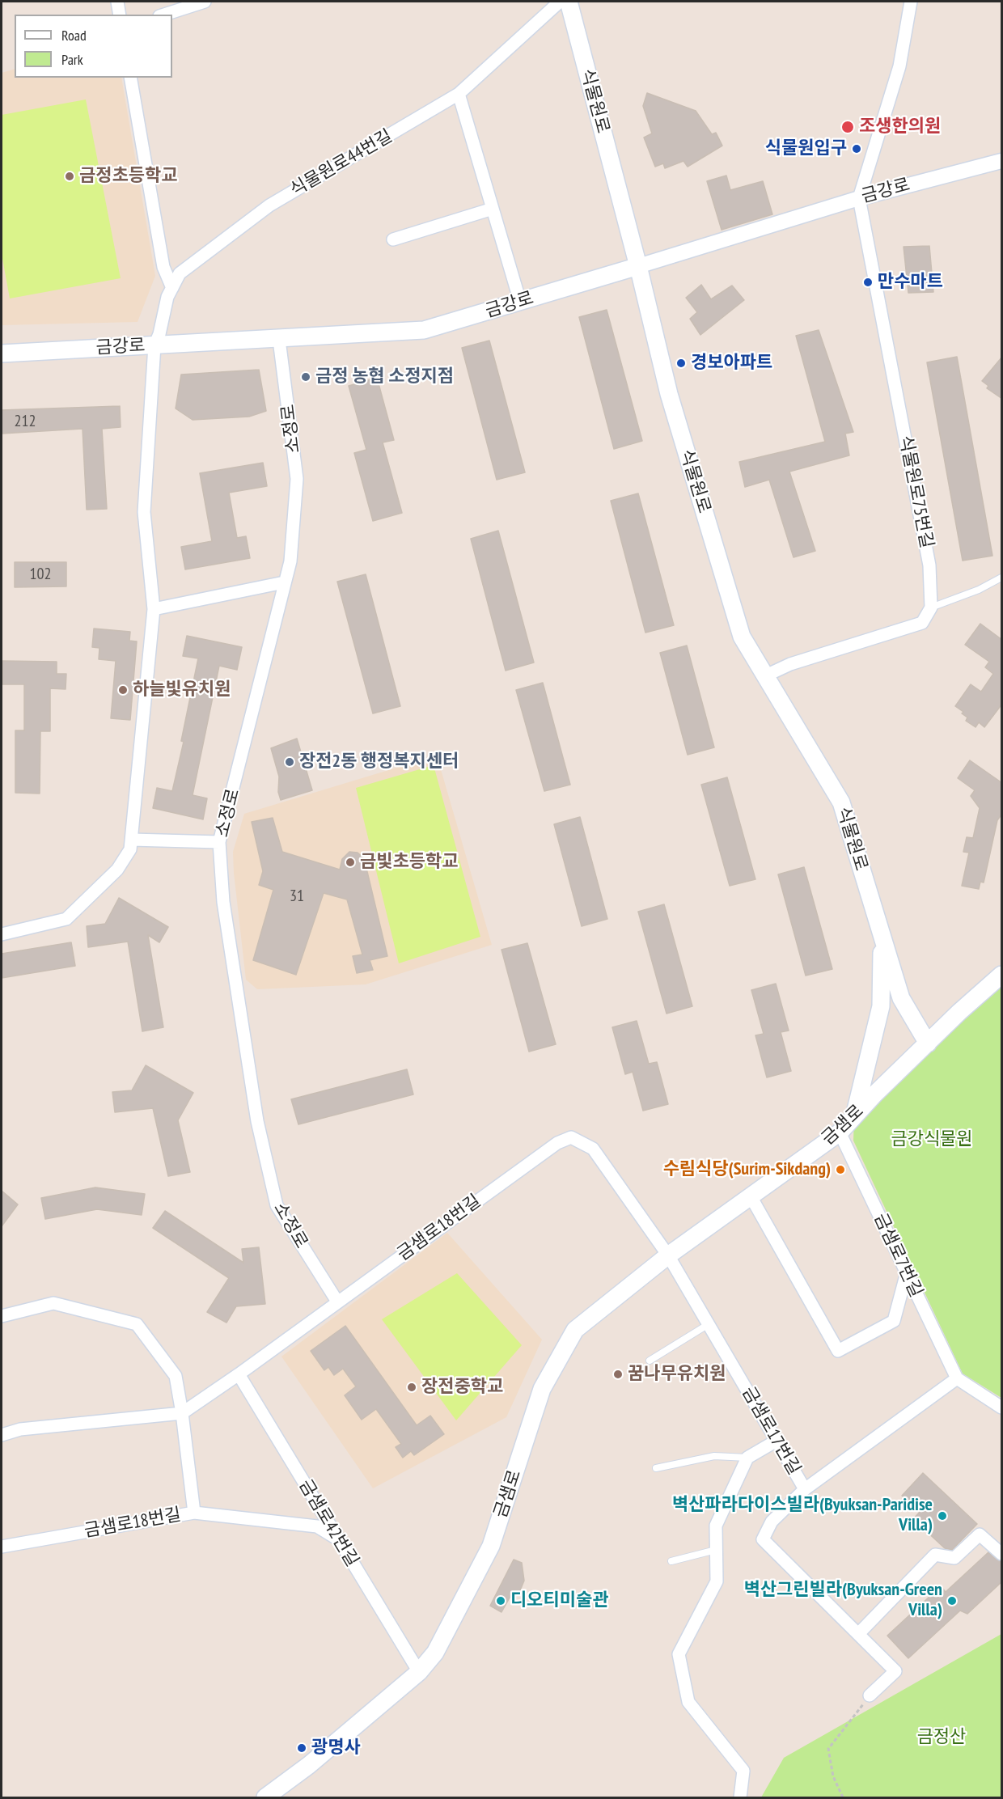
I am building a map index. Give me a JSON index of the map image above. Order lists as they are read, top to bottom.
{
  "streets": {
    "main road": ["식물원로", "금강로", "금샘로"],
    "street": [
      "식물원로44번길",
      "소정로",
      "식물원로75번길",
      "금샘로18번길",
      "금샘로7번길",
      "금샘로17번길",
      "금샘로42번길"
    ]
  },
  "crossings": [
    ["식물원로", "금강로"],
    ["식물원로", "금샘로"],
    ["식물원로44번길", "금강로"],
    ["금강로", "소정로"],
    ["금강로", "식물원로75번길"],
    ["소정로", "금샘로18번길"],
    ["금샘로", "금샘로18번길"],
    ["금샘로", "금샘로7번길"],
    ["금샘로", "금샘로17번길"],
    ["금샘로", "금샘로42번길"],
    ["금샘로18번길", "금샘로17번길"],
    ["금샘로18번길", "금샘로42번길"]
  ],
  "parks": ["금강식물원", "금정산"],
  "places": [
    "조생한의원",
    "식물원입구",
    "금정초등학교",
    "만수마트",
    "경보아파트",
    "금정 농협 소정지점",
    "하늘빛유치원",
    "장전2동 행정복지센터",
    "금빛초등학교",
    "수림식당(Surim-Sikdang)",
    "꿈나무유치원",
    "장전중학교",
    "벽산파라다이스빌라(Byuksan-Paridise Villa)",
    "디오티미술관",
    "벽산그린빌라(Byuksan-Green Villa)",
    "광명사"
  ],
  "house_numbers": ["212", "102", "31"],
  "legend": ["Road", "Park"]
}
